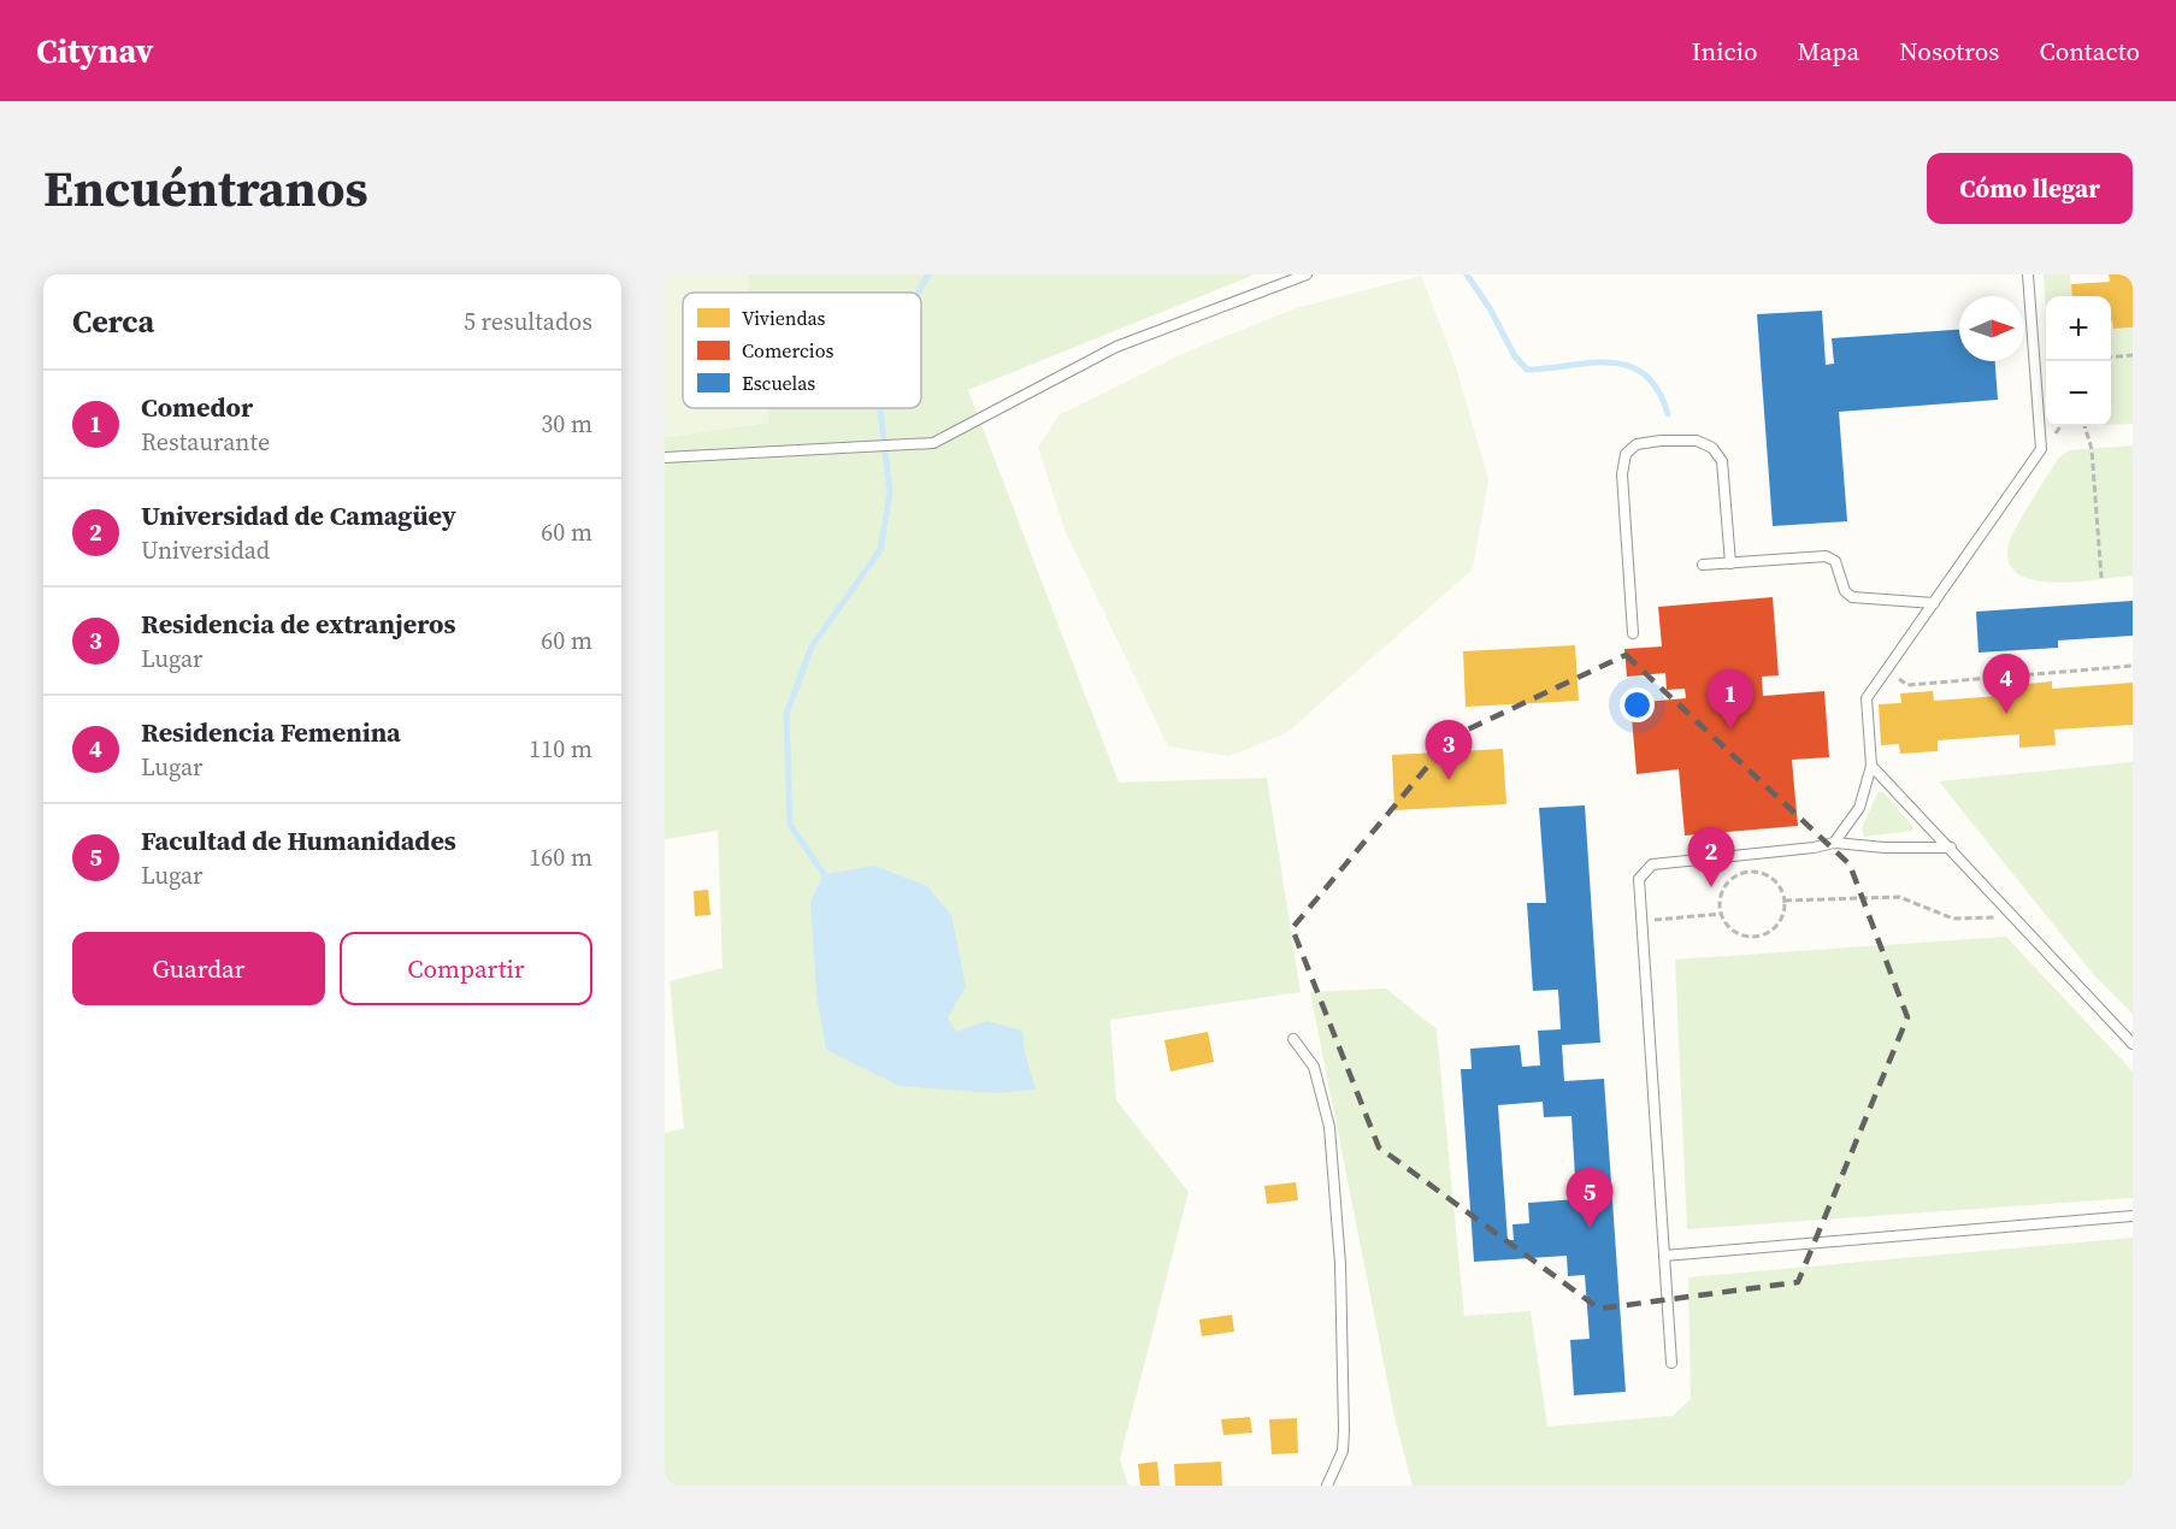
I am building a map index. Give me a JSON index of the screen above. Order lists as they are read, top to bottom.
{
  "legend": ["Viviendas", "Comercios", "Escuelas"],
  "north": "right",
  "page": {
    "header": "Citynav",
    "nav": [
      "Inicio",
      "Mapa",
      "Nosotros",
      "Contacto"
    ],
    "title": "Encuéntranos",
    "buttons": [
      "Cómo llegar",
      ["Guardar", "Compartir"]
    ],
    "heading": ["Cerca", "5 resultados"],
    "map_buttons": ["+", "−"],
    "list": [
      {
        "mark": "1",
        "name": "Comedor",
        "note": "Restaurante",
        "value": "30 m"
      },
      {
        "mark": "2",
        "name": "Universidad de Camagüey",
        "note": "Universidad",
        "value": "60 m"
      },
      {
        "mark": "3",
        "name": "Residencia de extranjeros",
        "note": "Lugar",
        "value": "60 m"
      },
      {
        "mark": "4",
        "name": "Residencia Femenina",
        "note": "Lugar",
        "value": "110 m"
      },
      {
        "mark": "5",
        "name": "Facultad de Humanidades",
        "note": "Lugar",
        "value": "160 m"
      }
    ],
    "pins": [
      "4",
      "1",
      "3",
      "2",
      "5"
    ]
  }
}
